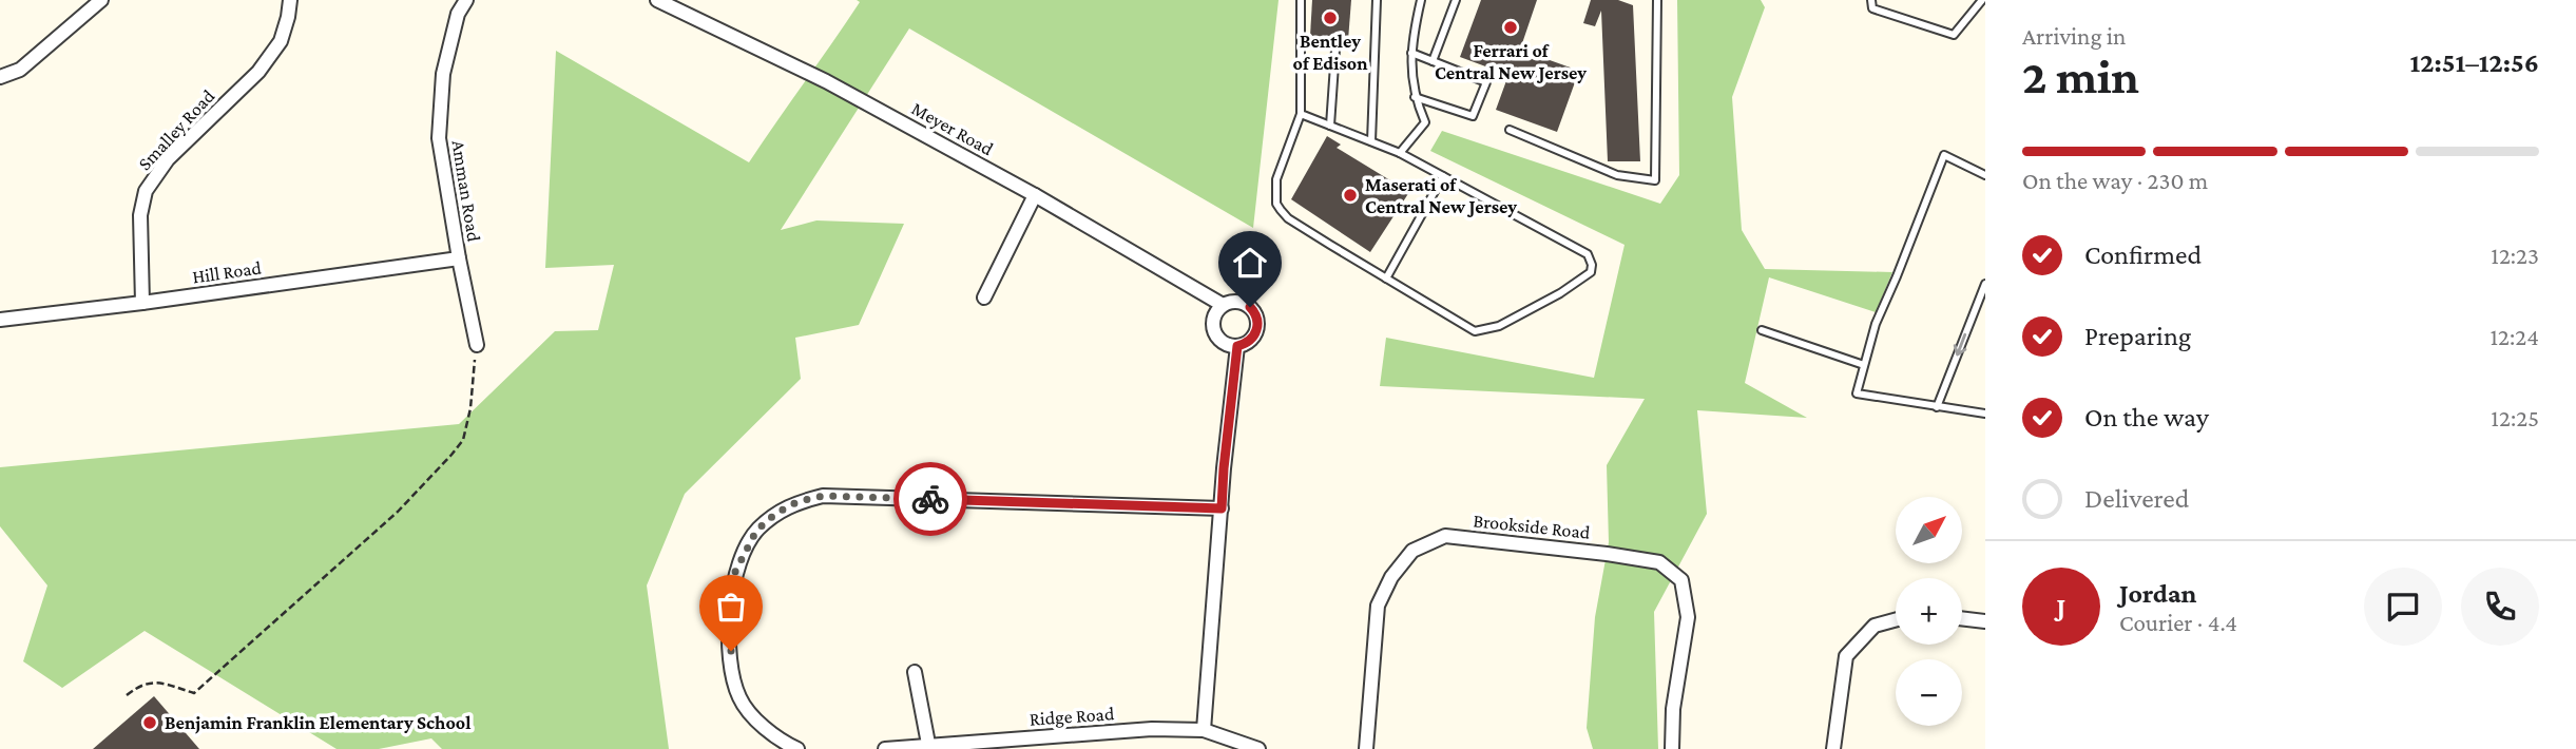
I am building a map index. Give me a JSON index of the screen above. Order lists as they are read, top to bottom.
{
  "streets": {
    "street": [
      "Meyer Road",
      "Smalley Road",
      "Amman Road",
      "Hill Road",
      "Brookside Road",
      "Ridge Road"
    ]
  },
  "crossings": [
    ["Meyer Road", "Ridge Road"],
    ["Smalley Road", "Hill Road"],
    ["Amman Road", "Hill Road"]
  ],
  "places": [
    "Bentley of Edison",
    "Ferrari of Central New Jersey",
    "Maserati of Central New Jersey",
    "Benjamin Franklin Elementary School"
  ],
  "north": "top right",
  "page": {
    "heading": ["2 min", "Arriving in", "12:51–12:56"],
    "panel": ["Jordan", "Courier · 4.4"],
    "bar": "On the way · 230 m",
    "list": [
      ["Confirmed", "12:23"],
      ["Preparing", "12:24"],
      ["On the way", "12:25"],
      "Delivered"
    ],
    "map_buttons": ["+", "−"],
    "round": "J"
  }
}
